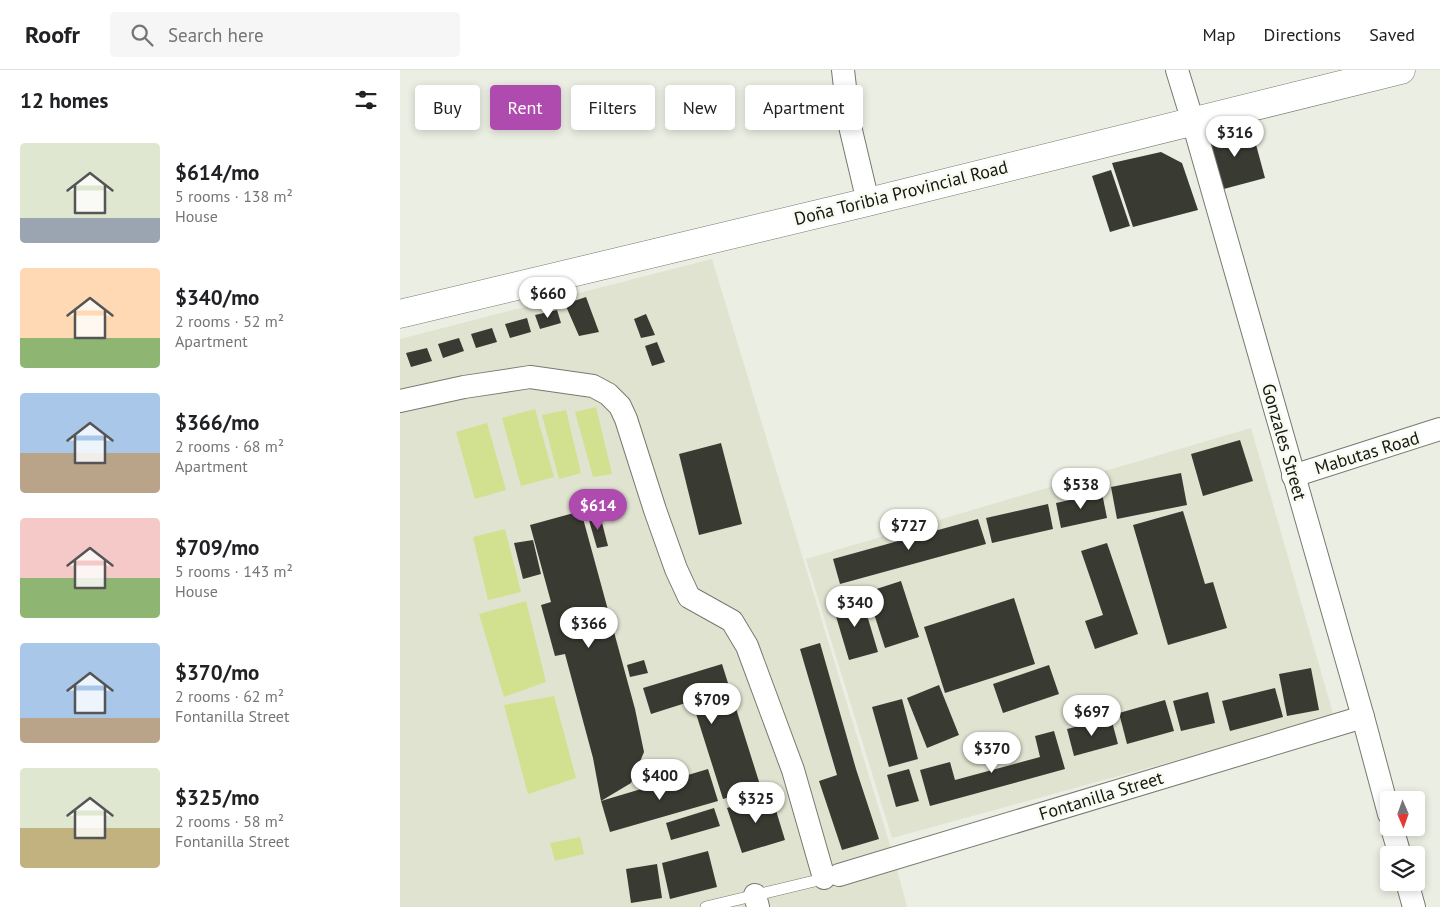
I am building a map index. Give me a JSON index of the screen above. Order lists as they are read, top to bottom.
{
  "streets": {
    "street": [
      "Doña Toribia Provincial Road",
      "Gonzales Street",
      "Mabutas Road",
      "Fontanilla Street"
    ]
  },
  "crossings": [
    ["Doña Toribia Provincial Road", "Gonzales Street"],
    ["Gonzales Street", "Mabutas Road"],
    ["Gonzales Street", "Fontanilla Street"]
  ],
  "north": "bottom",
  "page": {
    "header": "Roofr",
    "search": "Search here",
    "nav": ["Map", "Directions", "Saved"],
    "heading": "12 homes",
    "chip": [
      "Buy",
      "Rent",
      "Filters",
      "New",
      "Apartment"
    ],
    "price": [
      "$316",
      "$660",
      "$538",
      "$614",
      "$727",
      "$340",
      "$366",
      "$709",
      "$697",
      "$370",
      "$400",
      "$325"
    ],
    "list": [
      {
        "name": "$614/mo",
        "note": "5 rooms · 138 m² · House"
      },
      {
        "name": "$340/mo",
        "note": "2 rooms · 52 m² · Apartment"
      },
      {
        "name": "$366/mo",
        "note": "2 rooms · 68 m² · Apartment"
      },
      {
        "name": "$709/mo",
        "note": "5 rooms · 143 m² · House"
      },
      {
        "name": "$370/mo",
        "note": "2 rooms · 62 m² · Fontanilla Street"
      },
      {
        "name": "$325/mo",
        "note": "2 rooms · 58 m² · Fontanilla Street"
      }
    ]
  }
}
